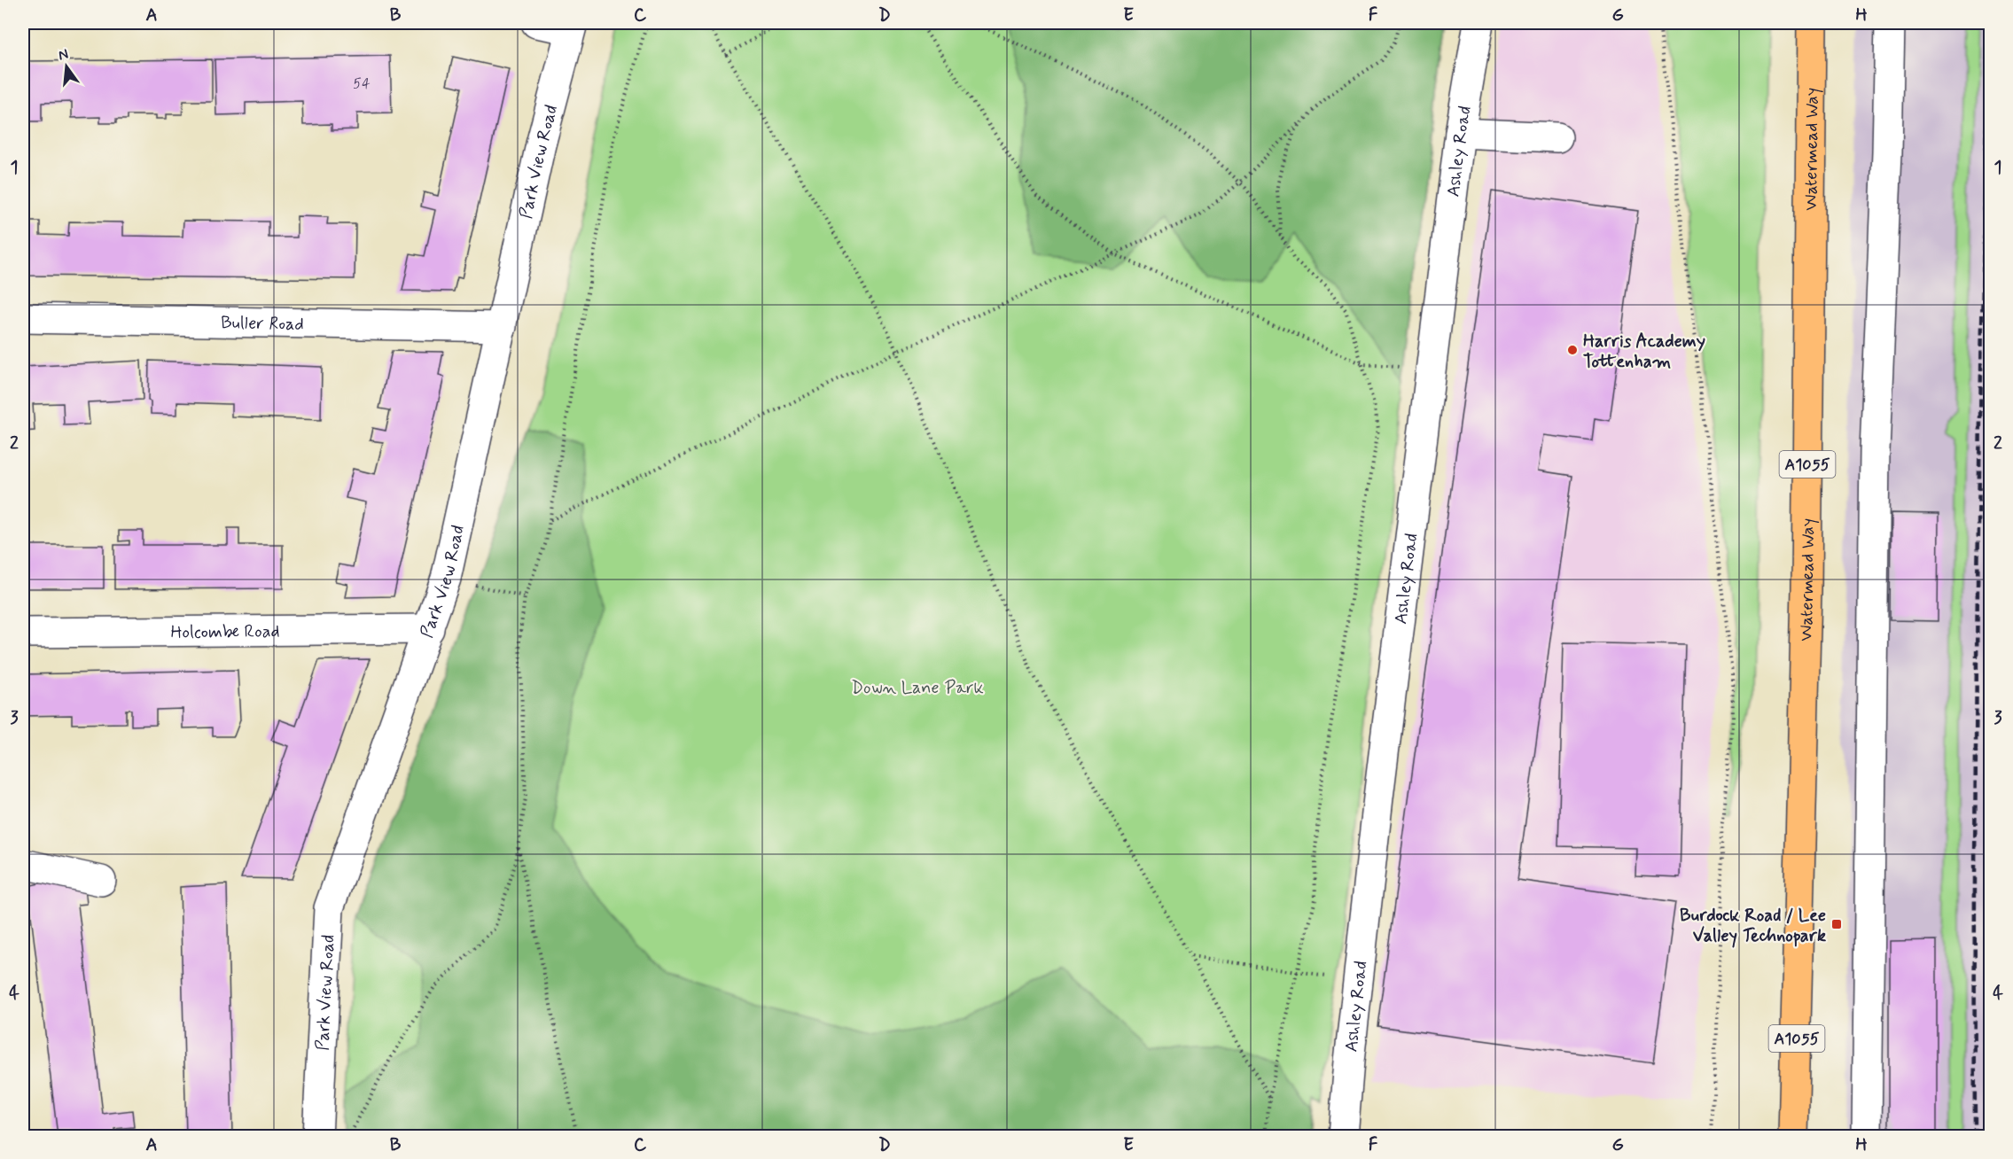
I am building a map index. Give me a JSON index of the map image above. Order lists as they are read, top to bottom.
{
  "streets": {
    "main road": ["Watermead Way", "A1055"],
    "street": [
      "Ashley Road",
      "Park View Road",
      "Buller Road",
      "Holcombe Road"
    ]
  },
  "crossings": [
    ["Park View Road", "Buller Road"],
    ["Park View Road", "Holcombe Road"]
  ],
  "parks": ["Down Lane Park"],
  "places": {
    "other": ["Harris Academy Tottenham"],
    "transit": ["Burdock Road / Lee Valley Technopark"]
  },
  "house_numbers": ["54"],
  "north": "top",
  "grid": {
    "columns": [
      "A",
      "B",
      "C",
      "D",
      "E",
      "F",
      "G",
      "H"
    ],
    "rows": [
      "1",
      "2",
      "3",
      "4"
    ]
  }
}
